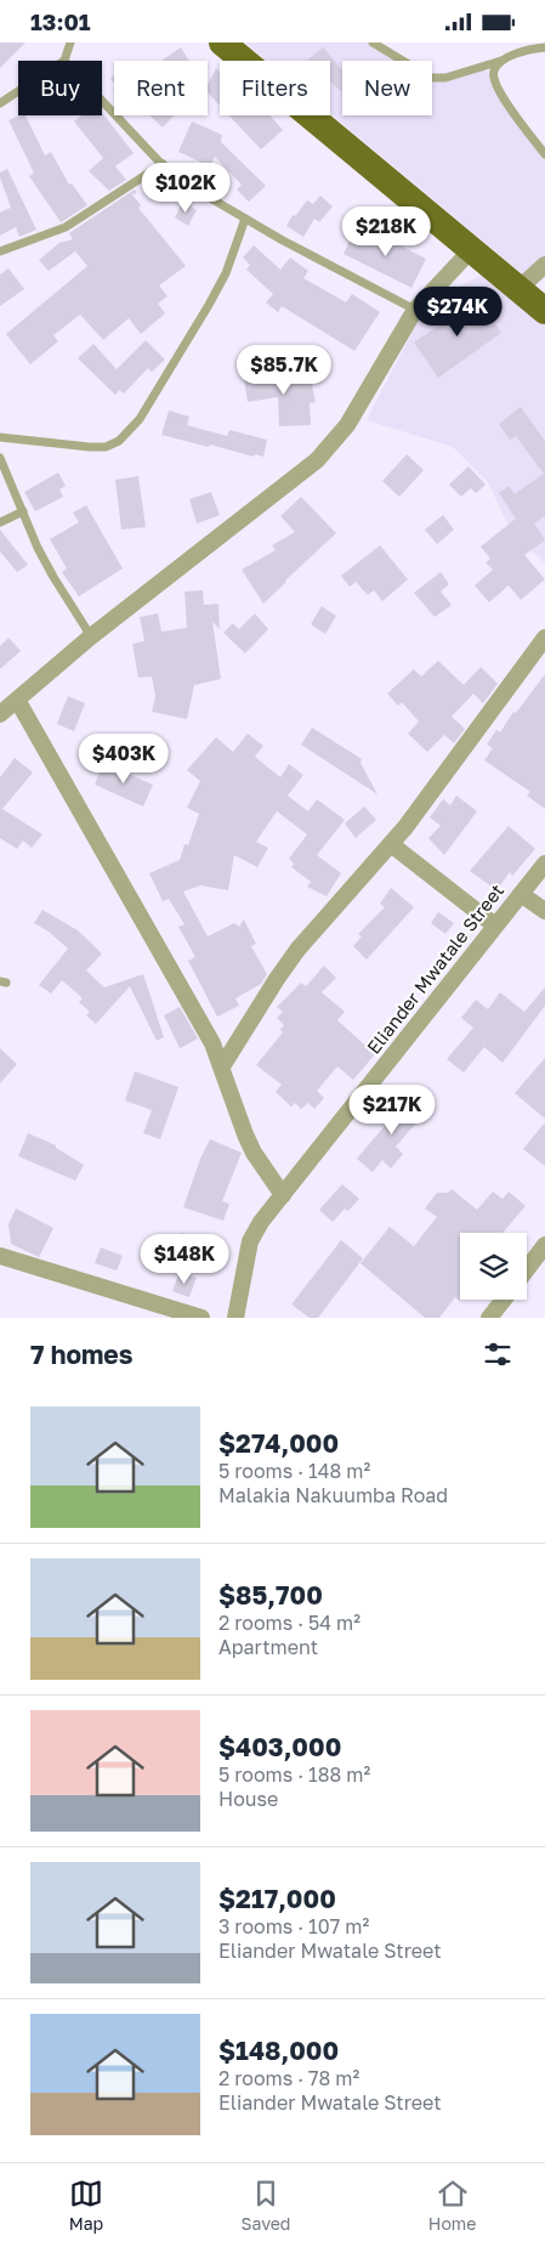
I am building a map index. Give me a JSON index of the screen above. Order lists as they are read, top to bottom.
{
  "streets": {
    "street": ["Eliander Mwatale Street"]
  },
  "page": {
    "status": "13:01",
    "chip": [
      "Buy",
      "Rent",
      "Filters",
      "New"
    ],
    "price": [
      "$102K",
      "$218K",
      "$274K",
      "$85.7K",
      "$403K",
      "$217K",
      "$148K"
    ],
    "heading": "7 homes",
    "list": [
      {
        "name": "$274,000",
        "note": "5 rooms · 148 m² · Malakia Nakuumba Road"
      },
      {
        "name": "$85,700",
        "note": "2 rooms · 54 m² · Apartment"
      },
      {
        "name": "$403,000",
        "note": "5 rooms · 188 m² · House"
      },
      {
        "name": "$217,000",
        "note": "3 rooms · 107 m² · Eliander Mwatale Street"
      },
      {
        "name": "$148,000",
        "note": "2 rooms · 78 m² · Eliander Mwatale Street"
      }
    ],
    "tabs": ["Map", "Saved", "Home"]
  }
}
